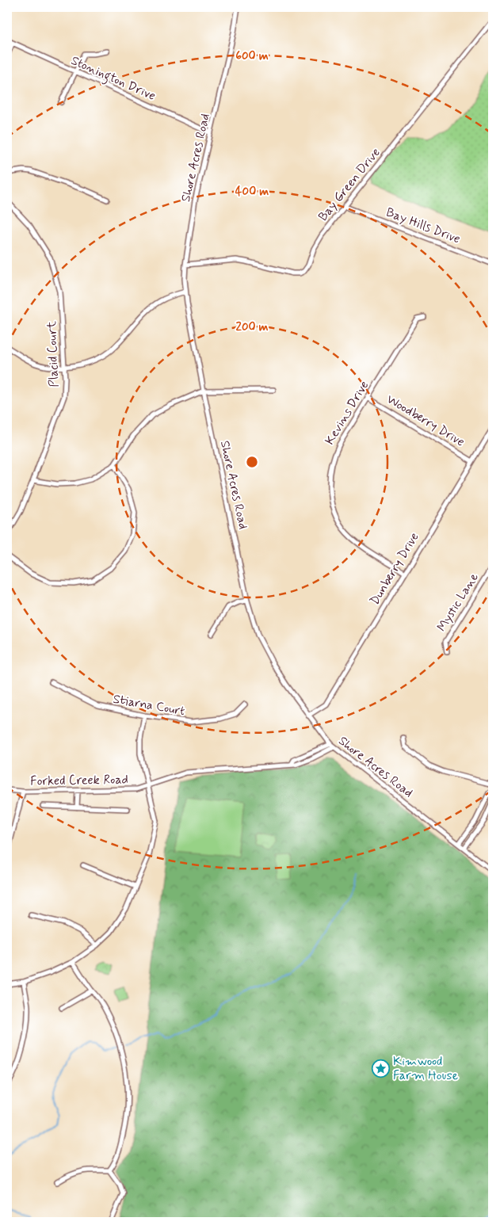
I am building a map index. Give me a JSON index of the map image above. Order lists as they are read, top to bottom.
{
  "streets": {
    "street": [
      "Stonington Drive",
      "Shore Acres Road",
      "Bay Green Drive",
      "Bay Hills Drive",
      "Placid Court",
      "Kevins Drive",
      "Woodberry Drive",
      "Dunberry Drive",
      "Mystic Lane",
      "Stiarna Court",
      "Forked Creek Road"
    ]
  },
  "crossings": [
    ["Stonington Drive", "Shore Acres Road"],
    ["Shore Acres Road", "Bay Green Drive"],
    ["Shore Acres Road", "Dunberry Drive"],
    ["Shore Acres Road", "Forked Creek Road"],
    ["Bay Green Drive", "Bay Hills Drive"],
    ["Kevins Drive", "Woodberry Drive"],
    ["Kevins Drive", "Dunberry Drive"],
    ["Woodberry Drive", "Dunberry Drive"]
  ],
  "places": {
    "place": ["Kimwood Farm House"]
  },
  "rings": ["600 m", "400 m", "200 m"]
}
